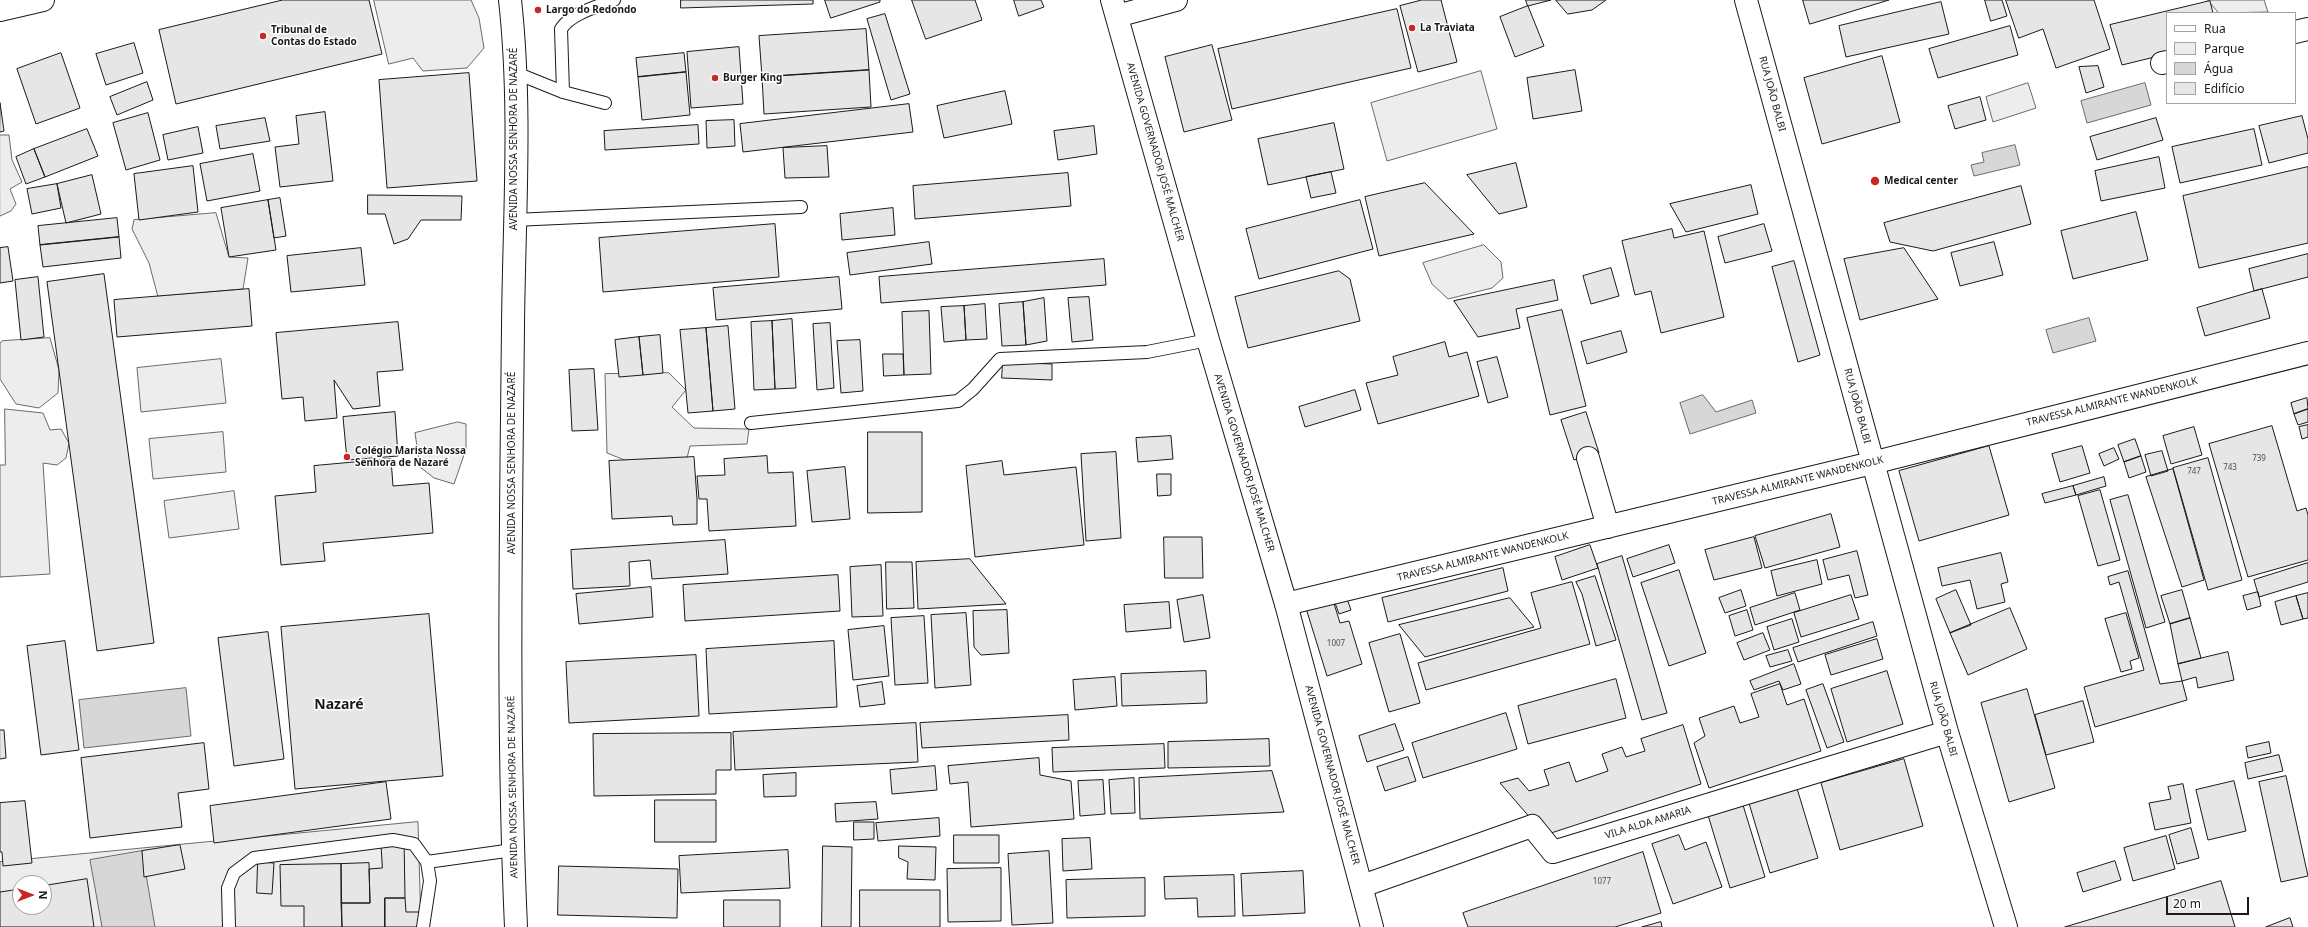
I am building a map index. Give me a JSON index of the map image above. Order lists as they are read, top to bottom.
{
  "streets": {
    "street": [
      "RUA JOÃO BALBI",
      "AVENIDA NOSSA SENHORA DE NAZARÉ",
      "AVENIDA GOVERNADOR JOSÉ MALCHER",
      "TRAVESSA ALMIRANTE WANDENKOLK",
      "VILA ALDA AMARIA"
    ]
  },
  "crossings": [
    ["RUA JOÃO BALBI", "TRAVESSA ALMIRANTE WANDENKOLK"],
    ["RUA JOÃO BALBI", "VILA ALDA AMARIA"],
    ["AVENIDA GOVERNADOR JOSÉ MALCHER", "TRAVESSA ALMIRANTE WANDENKOLK"],
    ["AVENIDA GOVERNADOR JOSÉ MALCHER", "VILA ALDA AMARIA"]
  ],
  "districts": ["Nazaré"],
  "places": [
    "Largo do Redondo",
    "La Traviata",
    "Tribunal de Contas do Estado",
    "Burger King",
    "Medical center",
    "Colégio Marista Nossa Senhora de Nazaré"
  ],
  "house_numbers": [
    "739",
    "743",
    "747",
    "1007",
    "1077"
  ],
  "legend": [
    "Rua",
    "Parque",
    "Água",
    "Edifício"
  ],
  "scale_bar": "20 m",
  "north": "right"
}
